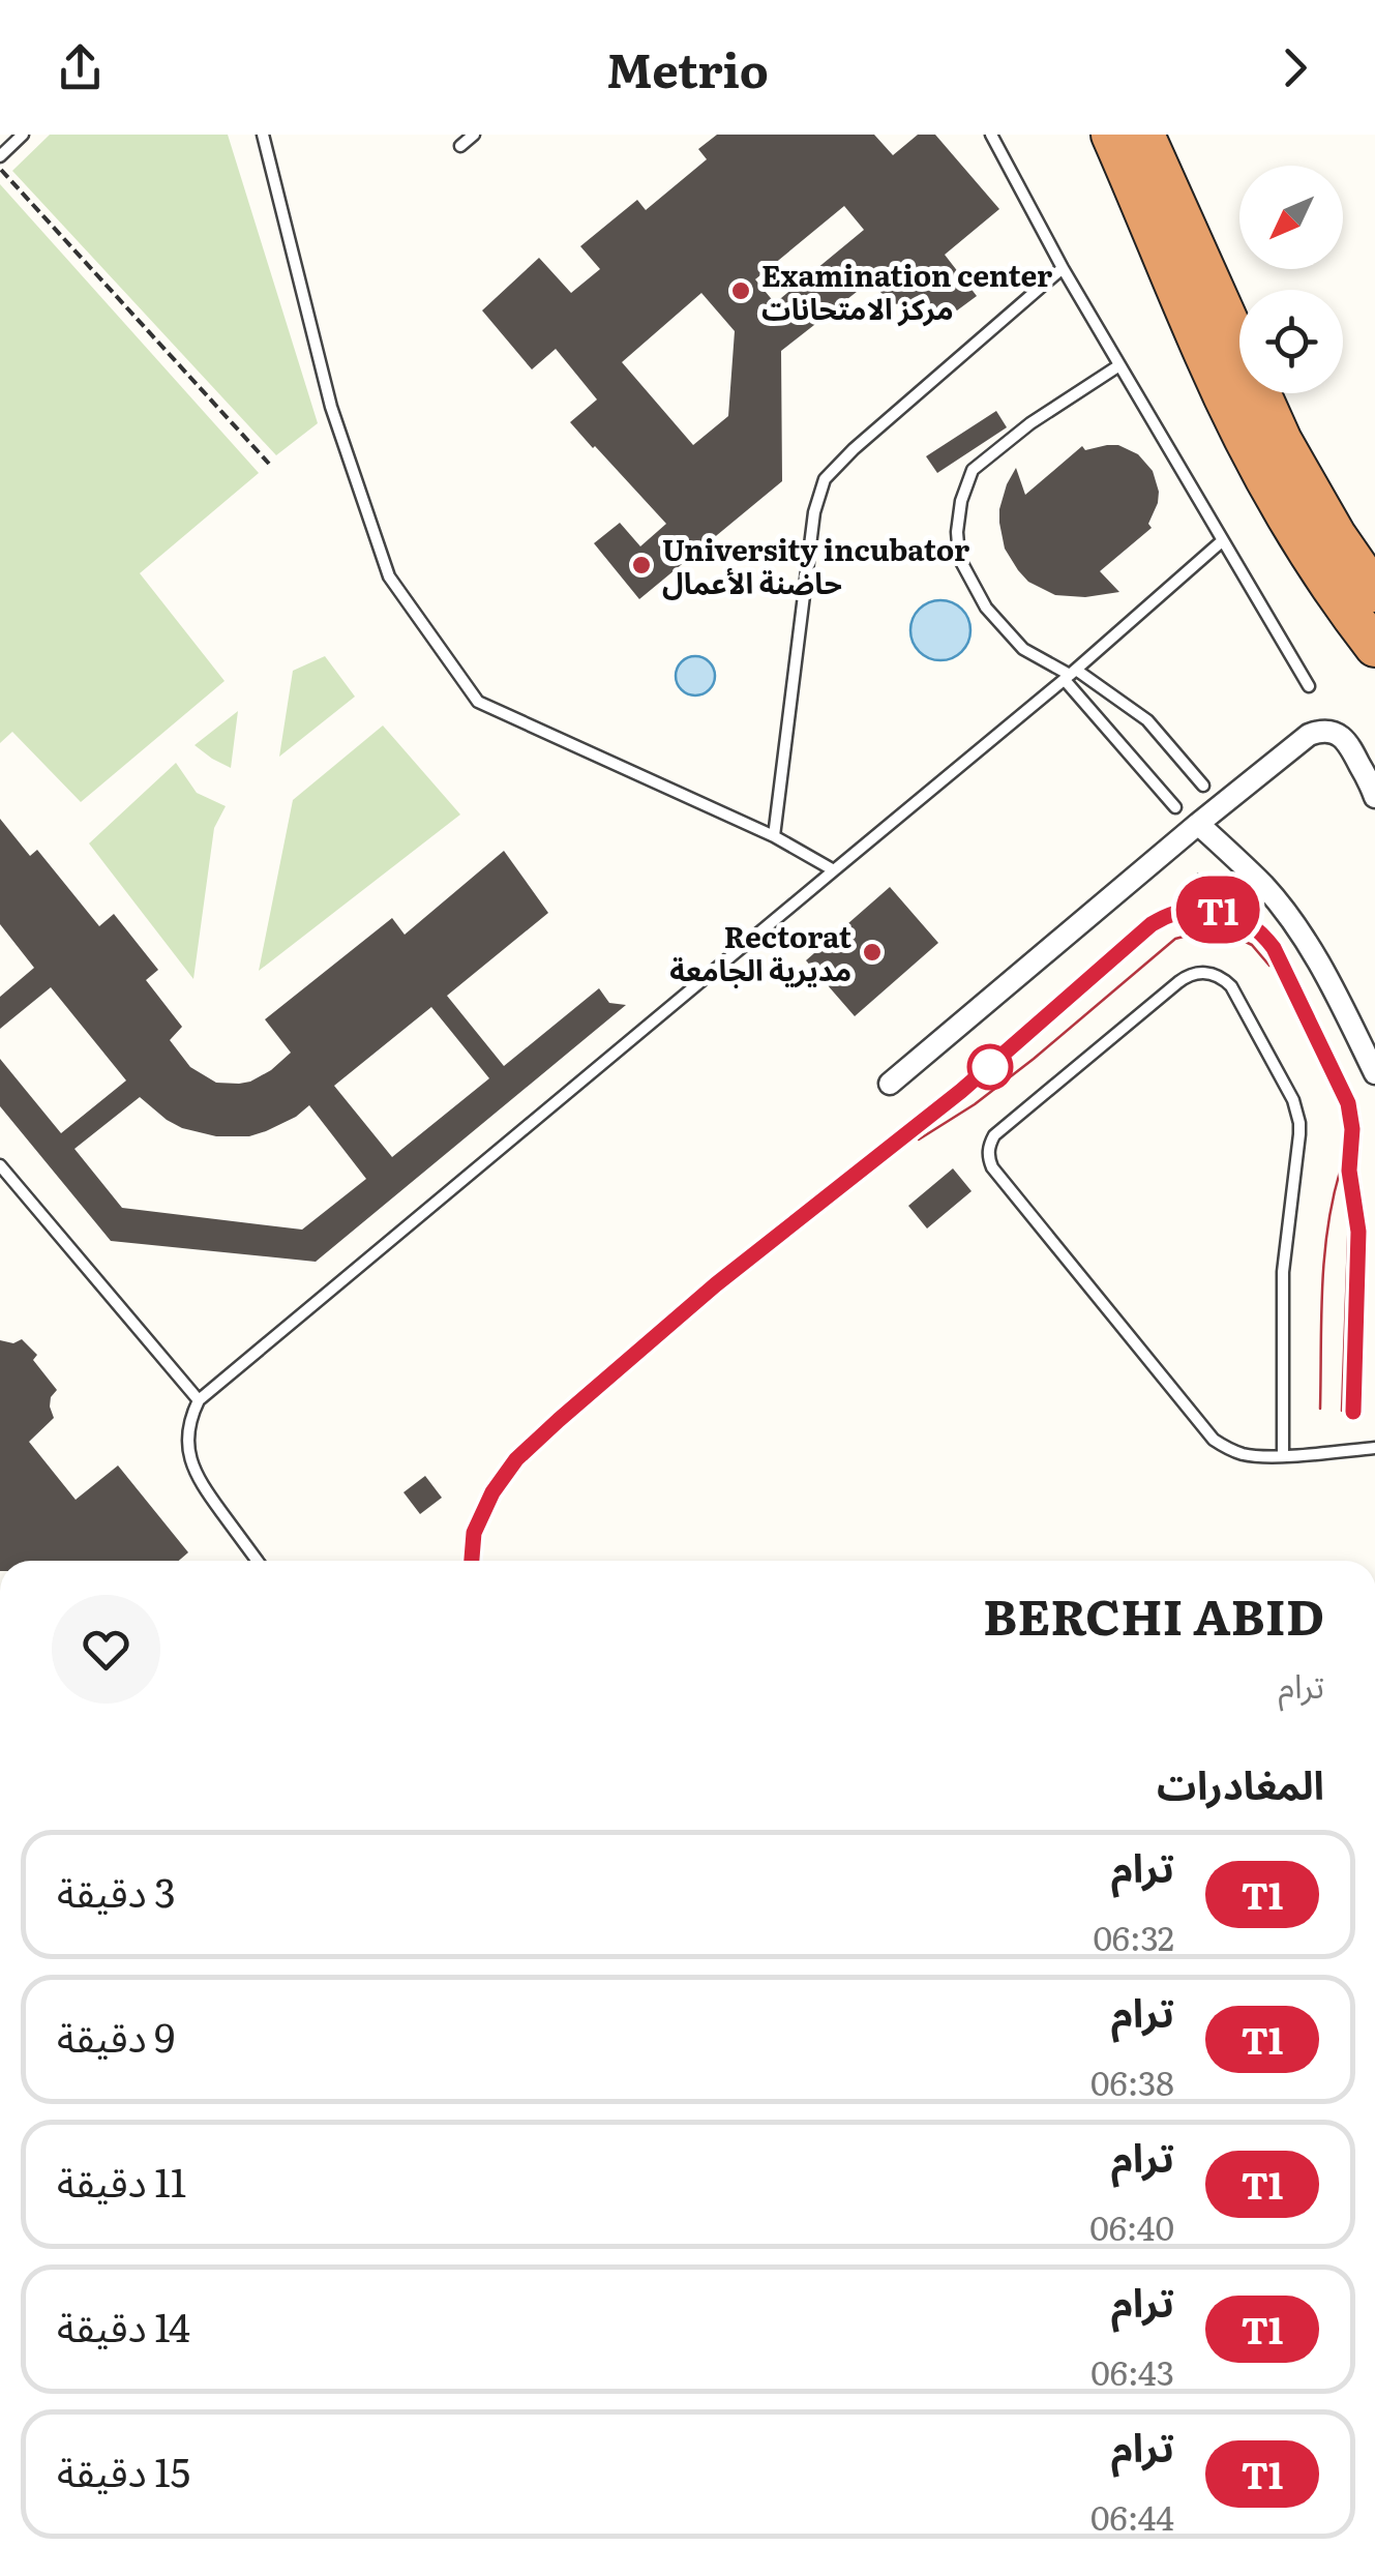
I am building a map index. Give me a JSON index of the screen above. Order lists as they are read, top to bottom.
{
  "places": ["Examination center مركز الامتحانات", "University incubator حاضنة الأعمال", "Rectorat مديرية الجامعة"],
  "lines": ["tram line T1"],
  "north": "bottom left",
  "page": {
    "header": "Metrio",
    "on_map": "T1",
    "heading": [
      ["BERCHI ABID", "ترام"],
      "المغادرات"
    ],
    "list": [
      {
        "mark": "T1",
        "name": "ترام",
        "note": "06:32",
        "value": "3 دقيقة"
      },
      {
        "mark": "T1",
        "name": "ترام",
        "note": "06:38",
        "value": "9 دقيقة"
      },
      {
        "mark": "T1",
        "name": "ترام",
        "note": "06:40",
        "value": "11 دقيقة"
      },
      {
        "mark": "T1",
        "name": "ترام",
        "note": "06:43",
        "value": "14 دقيقة"
      },
      {
        "mark": "T1",
        "name": "ترام",
        "note": "06:44",
        "value": "15 دقيقة"
      }
    ]
  }
}
